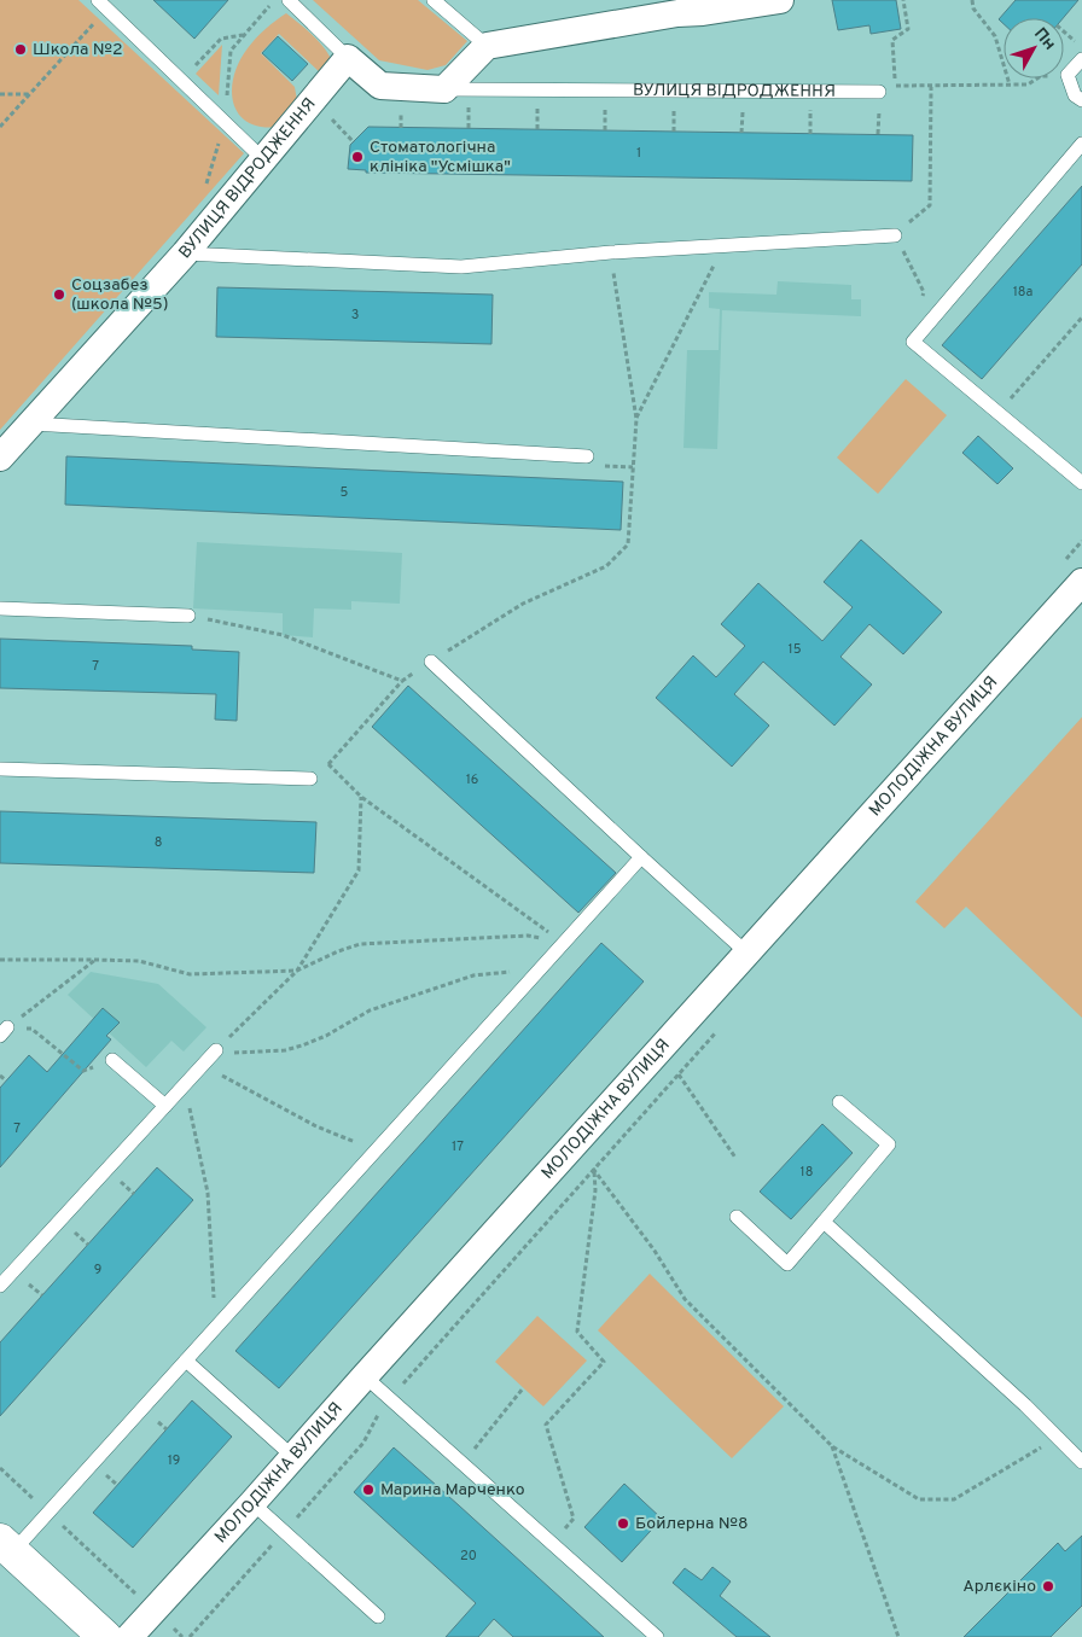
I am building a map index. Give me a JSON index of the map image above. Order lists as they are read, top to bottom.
{
  "streets": {
    "street": ["ВУЛИЦЯ ВІДРОДЖЕННЯ", "МОЛОДІЖНА ВУЛИЦЯ"]
  },
  "places": [
    "Школа №2",
    "Стоматологічна клініка \"Усмішка\"",
    "Соцзабез (школа №5)",
    "Марина Марченко",
    "Бойлерна №8",
    "Арлєкіно"
  ],
  "house_numbers": [
    "1",
    "18а",
    "3",
    "5",
    "15",
    "7",
    "16",
    "8",
    "7",
    "17",
    "18",
    "9",
    "19",
    "20"
  ],
  "north": "top right"
}
